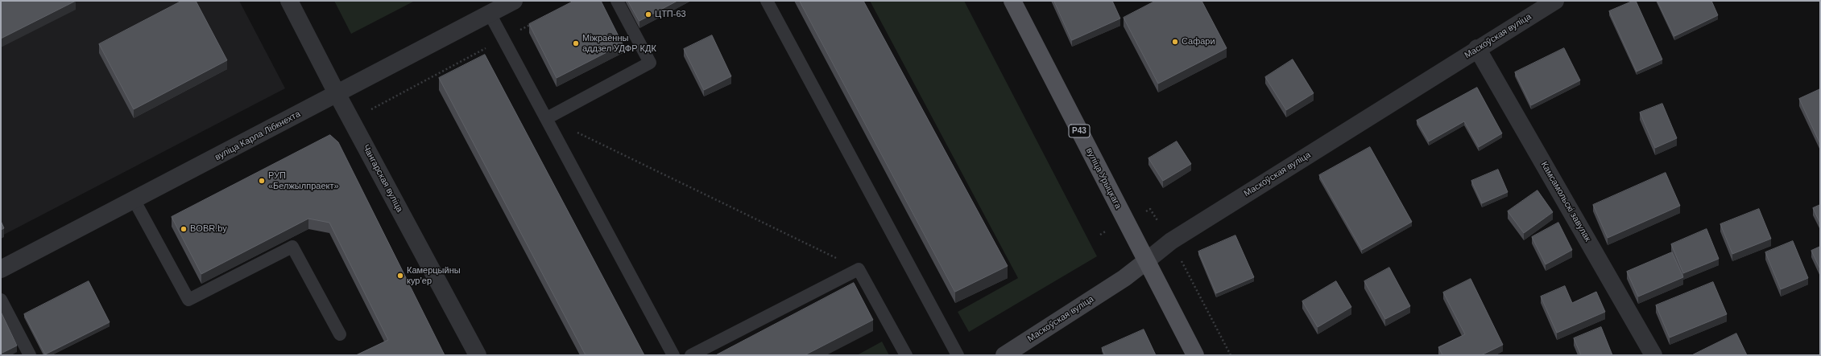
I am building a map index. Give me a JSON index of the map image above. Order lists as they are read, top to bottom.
{
  "streets": {
    "main road": ["Р43", "вуліца Урыцкага"],
    "street": [
      "Маскоўская вуліца",
      "вуліца Карла Лібкнехта",
      "Чангарская вуліца",
      "Камсамольскі завулак"
    ]
  },
  "crossings": [
    ["Маскоўская вуліца", "вуліца Урыцкага"],
    ["Маскоўская вуліца", "Камсамольскі завулак"],
    ["вуліца Карла Лібкнехта", "Чангарская вуліца"]
  ],
  "places": [
    "ЦТП-63",
    "Сафари",
    "Міжраённы аддзел УДФР КДК",
    "РУП «Белжылпраект»",
    "BOBR.by",
    "Камерцыйны курʼер"
  ]
}
